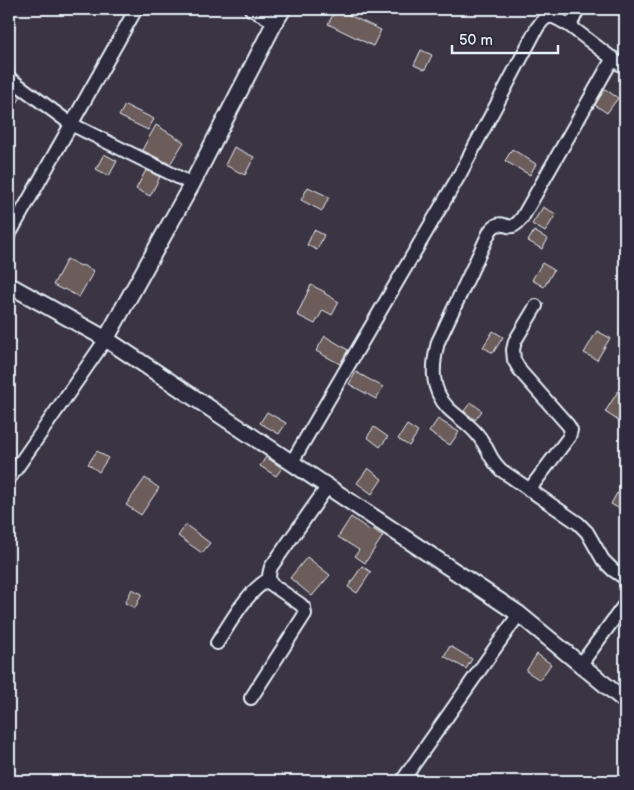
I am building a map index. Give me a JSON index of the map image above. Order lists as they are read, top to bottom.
{
  "scale_bar": "50 m"
}
